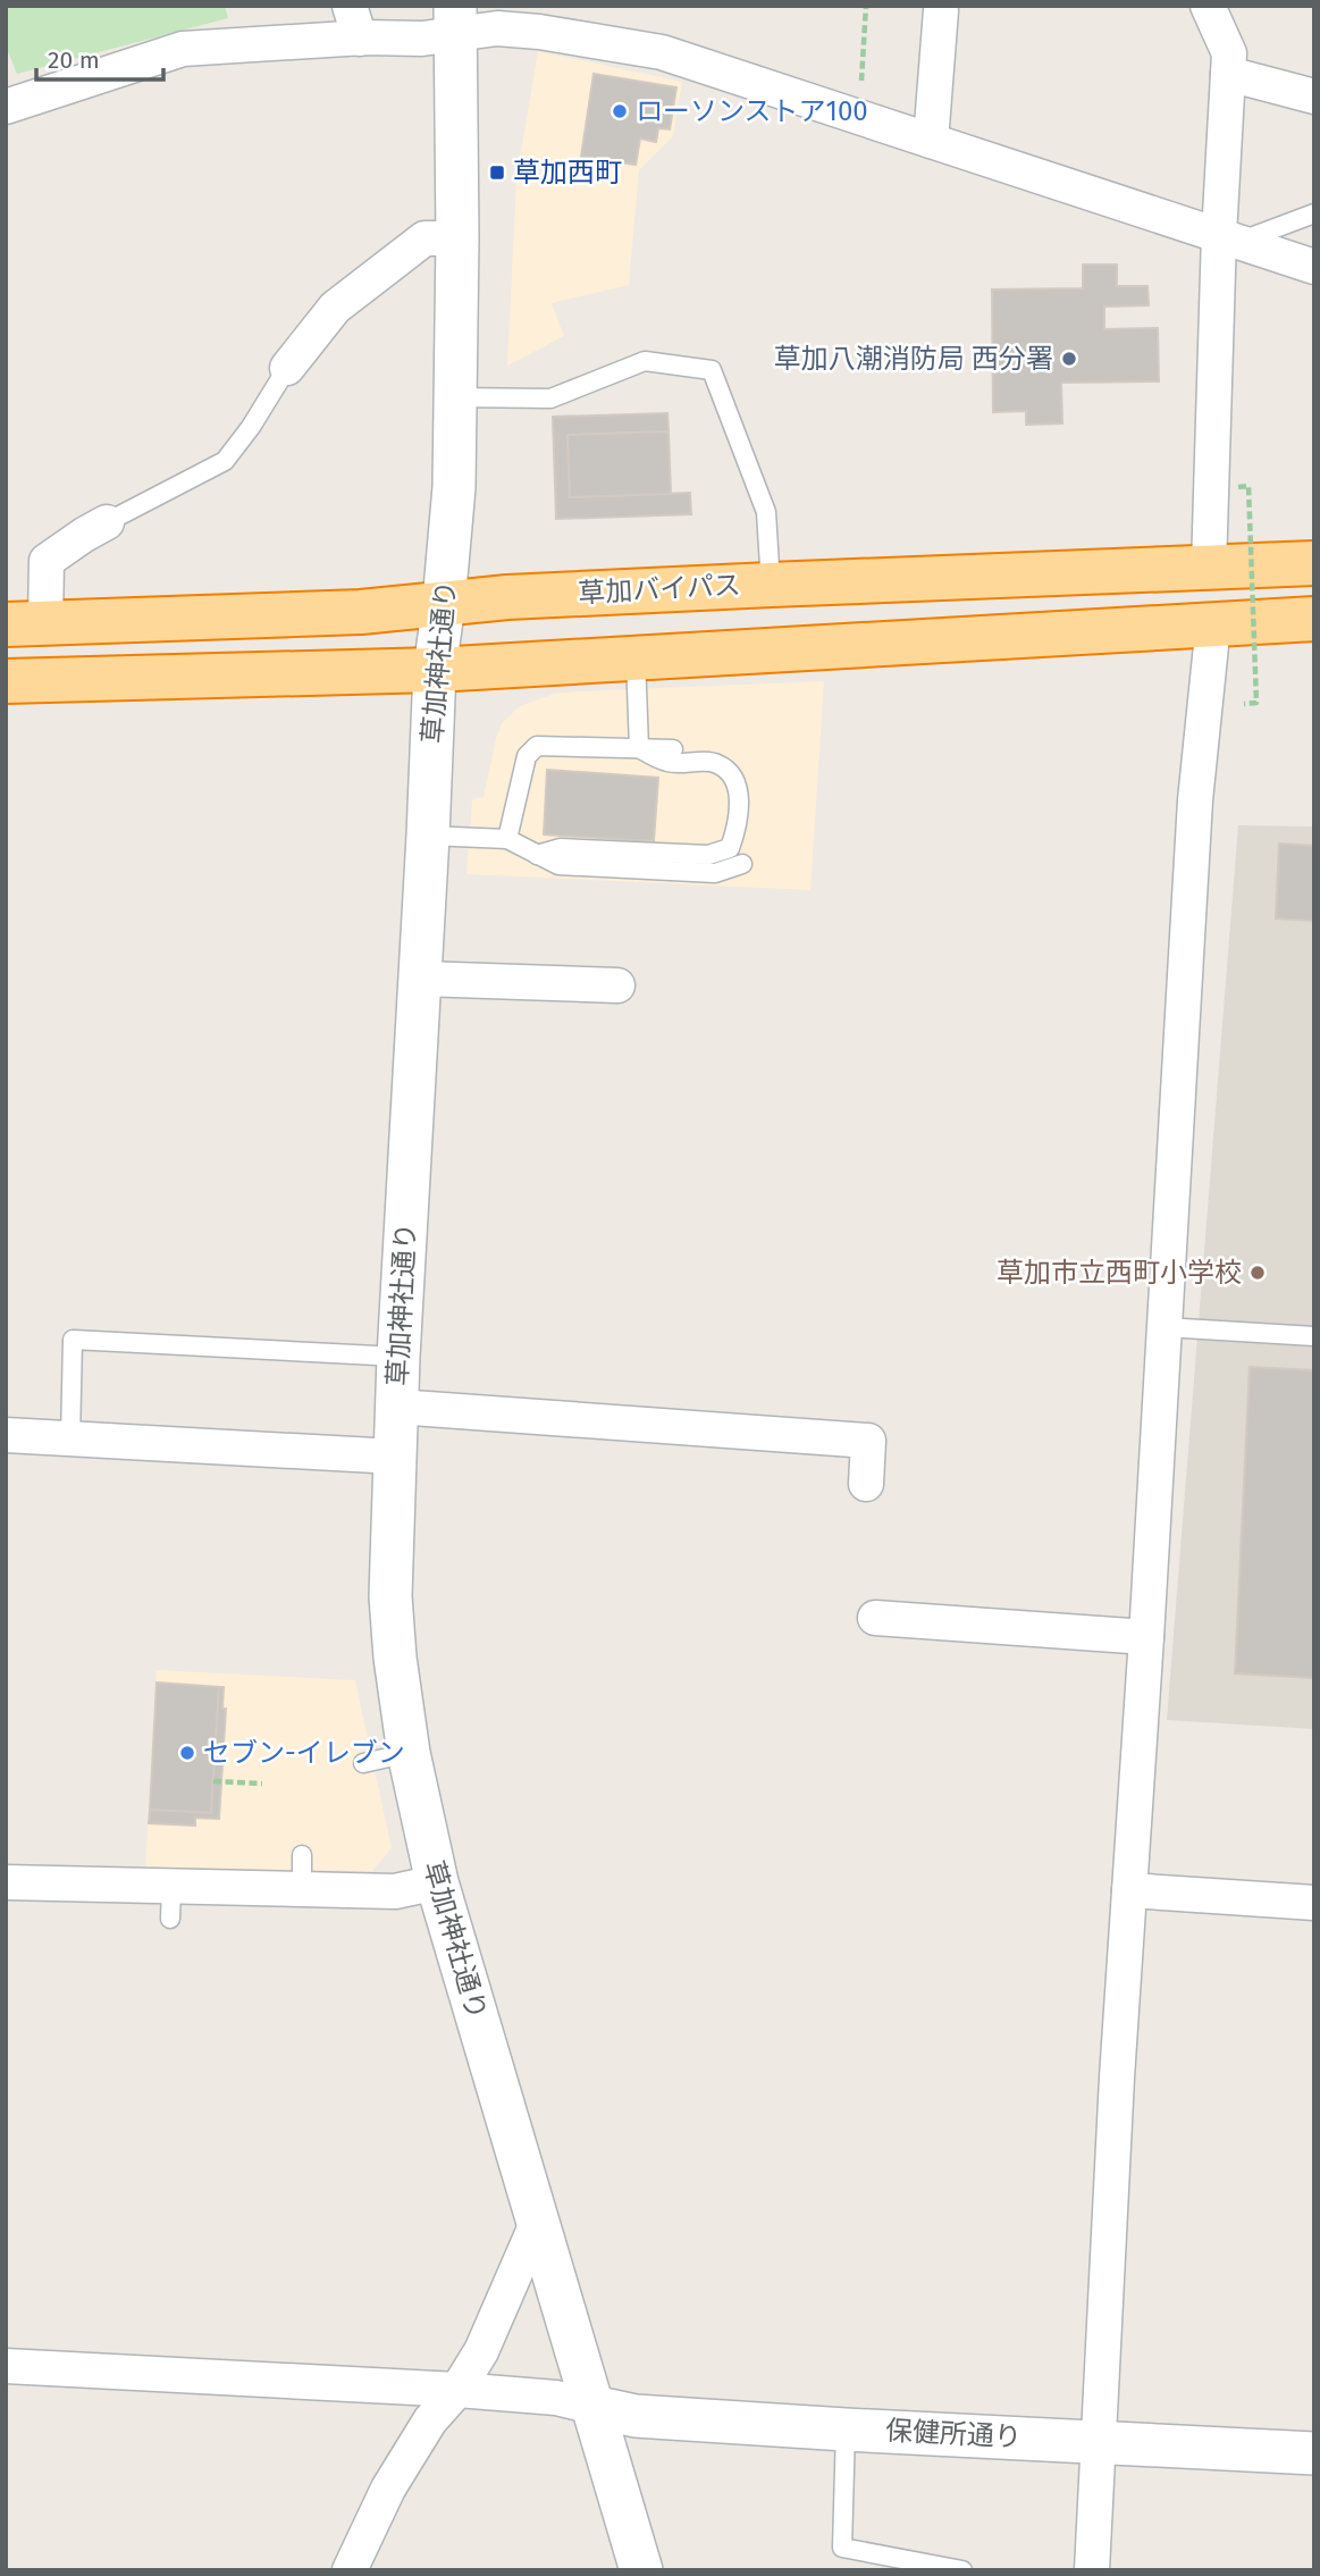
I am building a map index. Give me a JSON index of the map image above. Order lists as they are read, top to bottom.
{
  "streets": {
    "highway": ["草加バイパス"],
    "street": ["草加神社通り", "保健所通り"]
  },
  "crossings": [
    ["草加バイパス", "草加神社通り"],
    ["草加神社通り", "保健所通り"]
  ],
  "places": {
    "other": [
      "ローソンストア100",
      "草加八潮消防局 西分署",
      "草加市立西町小学校",
      "セブン-イレブン"
    ],
    "transit": ["草加西町"]
  },
  "scale_bar": "20 m"
}
